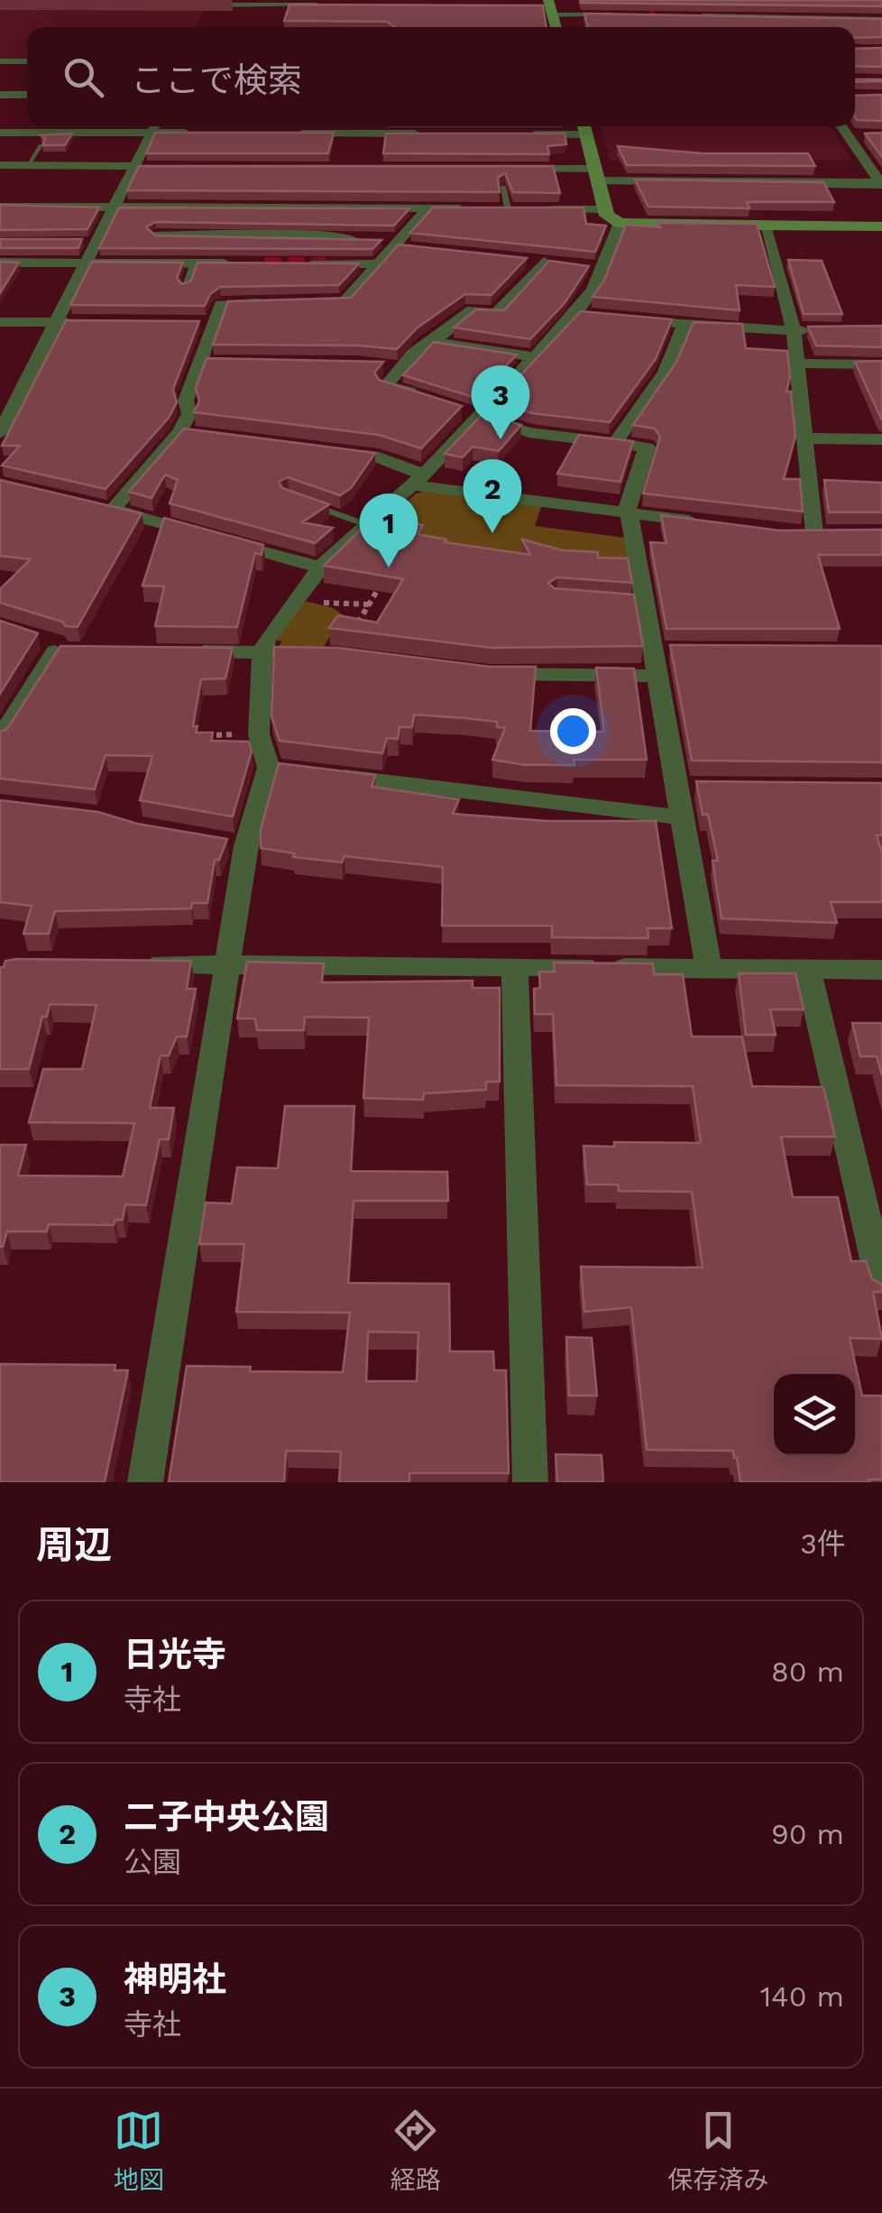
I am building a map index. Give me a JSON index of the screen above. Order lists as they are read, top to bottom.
{
  "page": {
    "search": "ここで検索",
    "pins": ["3", "2", "1"],
    "heading": ["周辺", "3件"],
    "list": [
      {
        "mark": "1",
        "name": "日光寺",
        "note": "寺社",
        "value": "80 m"
      },
      {
        "mark": "2",
        "name": "二子中央公園",
        "note": "公園",
        "value": "90 m"
      },
      {
        "mark": "3",
        "name": "神明社",
        "note": "寺社",
        "value": "140 m"
      }
    ],
    "nav": ["地図", "経路", "保存済み"]
  }
}
